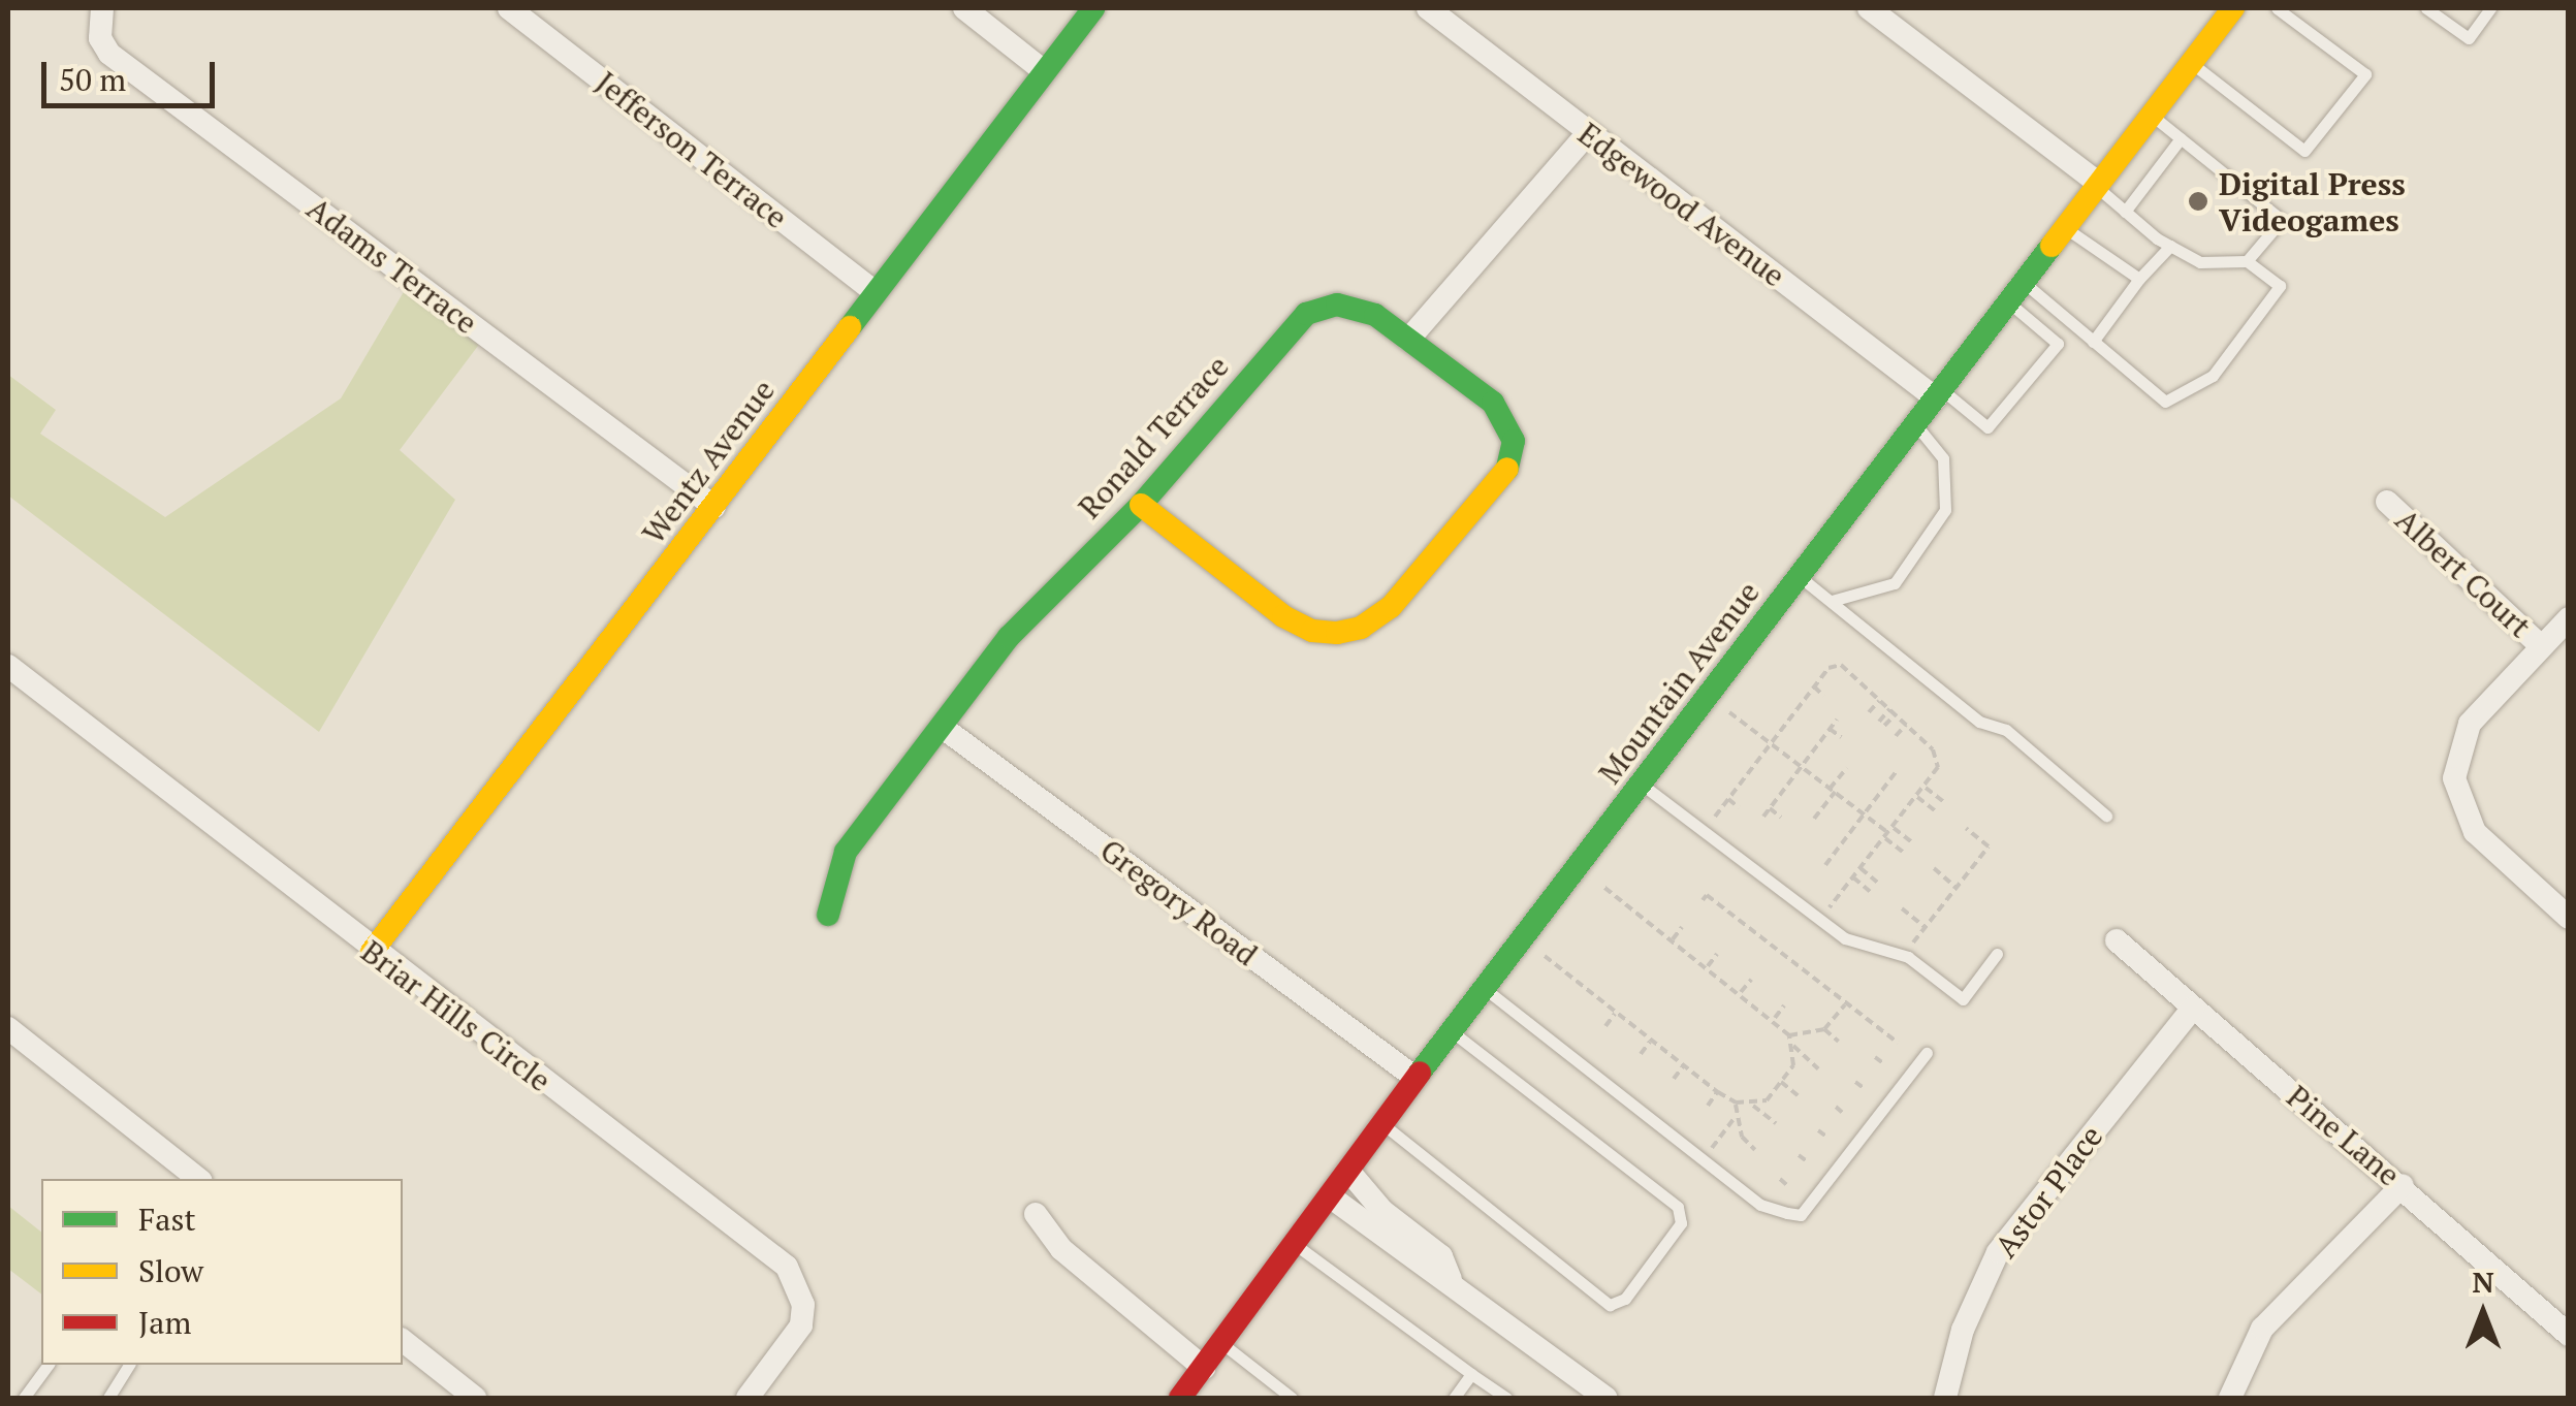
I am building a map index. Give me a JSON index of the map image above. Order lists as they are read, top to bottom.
{
  "streets": {
    "street": [
      "Jefferson Terrace",
      "Edgewood Avenue",
      "Adams Terrace",
      "Ronald Terrace",
      "Wentz Avenue",
      "Albert Court",
      "Mountain Avenue",
      "Gregory Road",
      "Briar Hills Circle",
      "Pine Lane",
      "Astor Place"
    ]
  },
  "crossings": [
    ["Jefferson Terrace", "Wentz Avenue"],
    ["Edgewood Avenue", "Mountain Avenue"],
    ["Adams Terrace", "Wentz Avenue"],
    ["Ronald Terrace", "Gregory Road"],
    ["Wentz Avenue", "Briar Hills Circle"],
    ["Mountain Avenue", "Gregory Road"],
    ["Pine Lane", "Astor Place"]
  ],
  "places": ["Digital Press Videogames"],
  "legend": ["Fast", "Slow", "Jam"],
  "scale_bar": "50 m",
  "north": "top"
}
